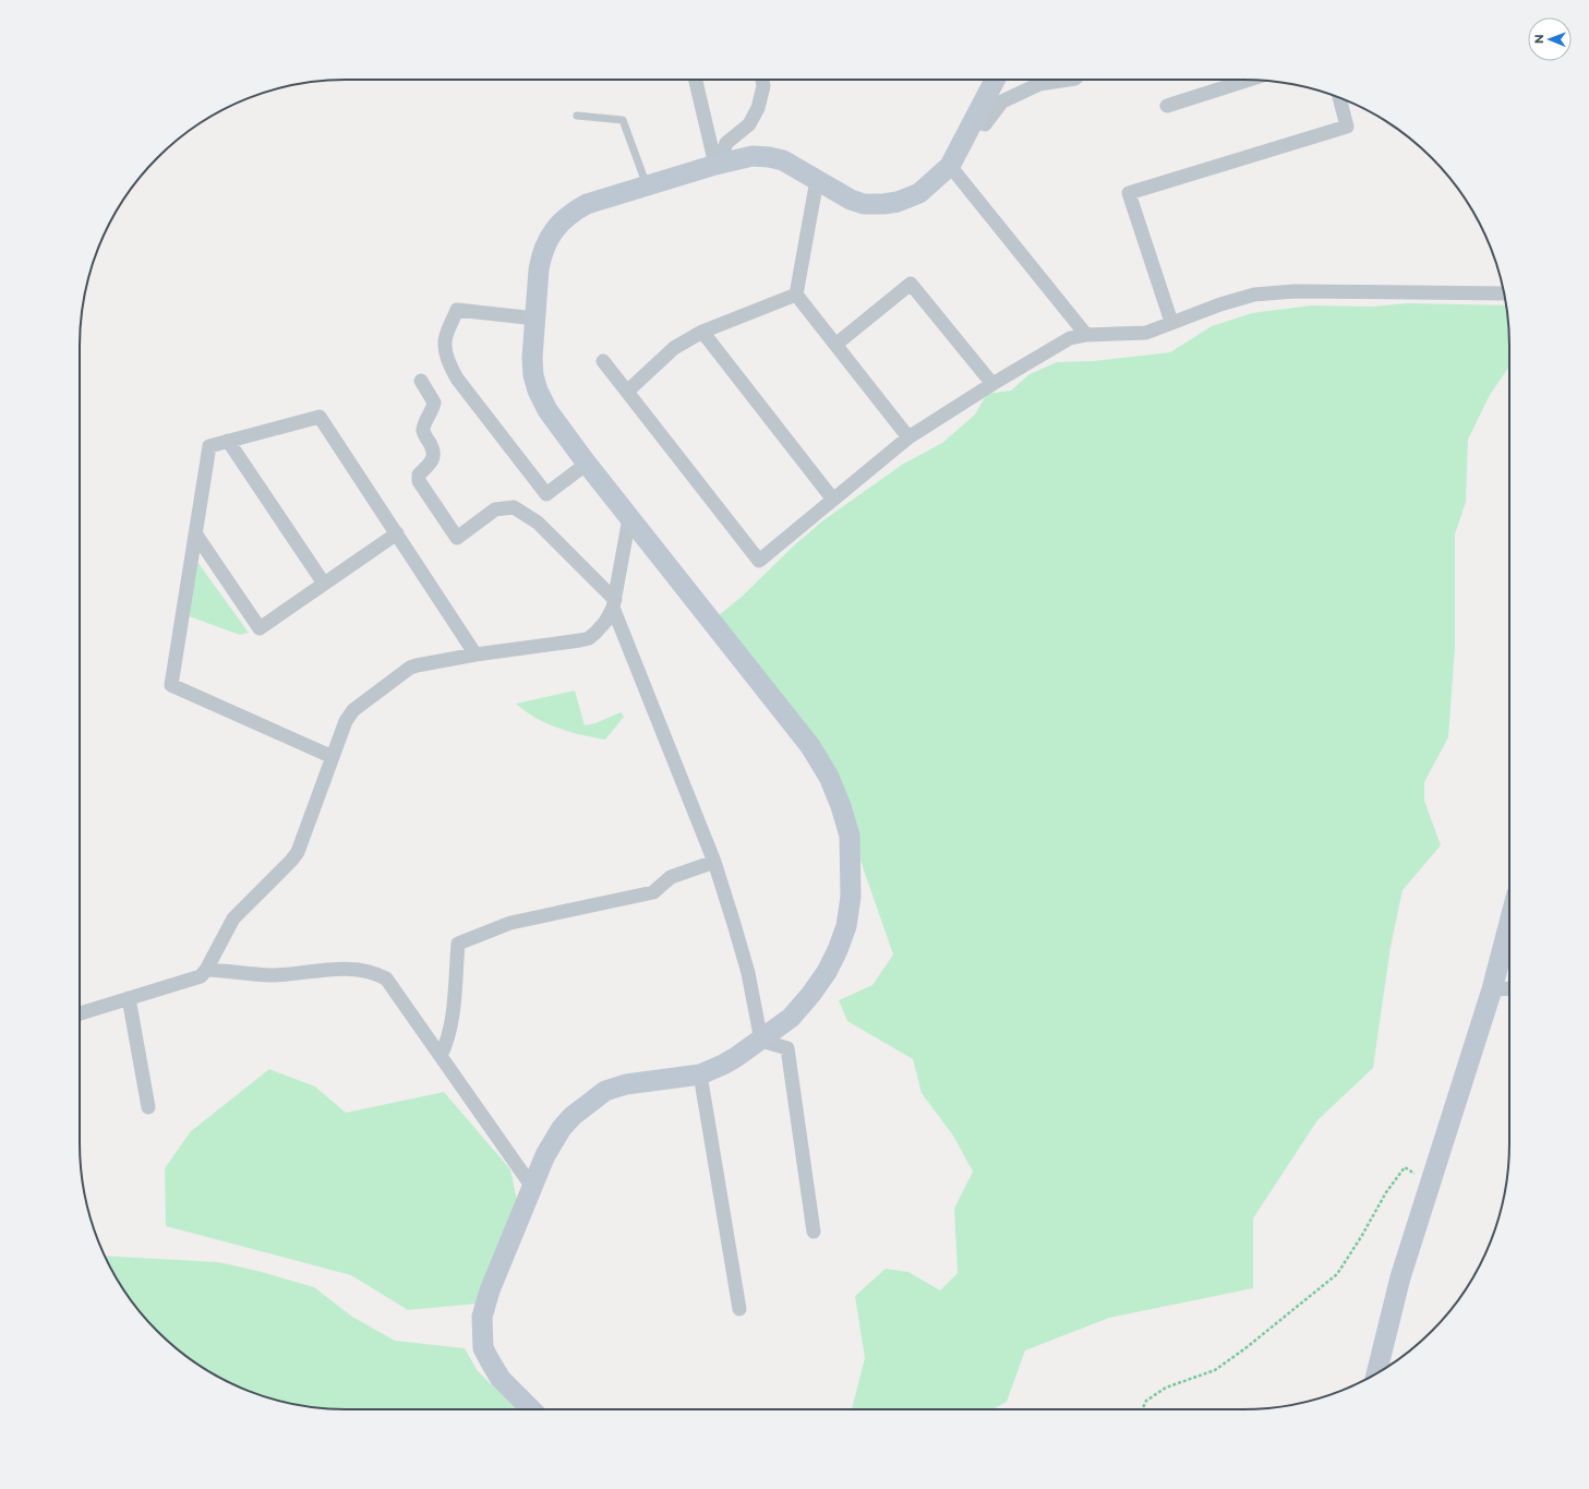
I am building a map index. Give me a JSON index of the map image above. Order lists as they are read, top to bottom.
{
  "north": "left"
}
